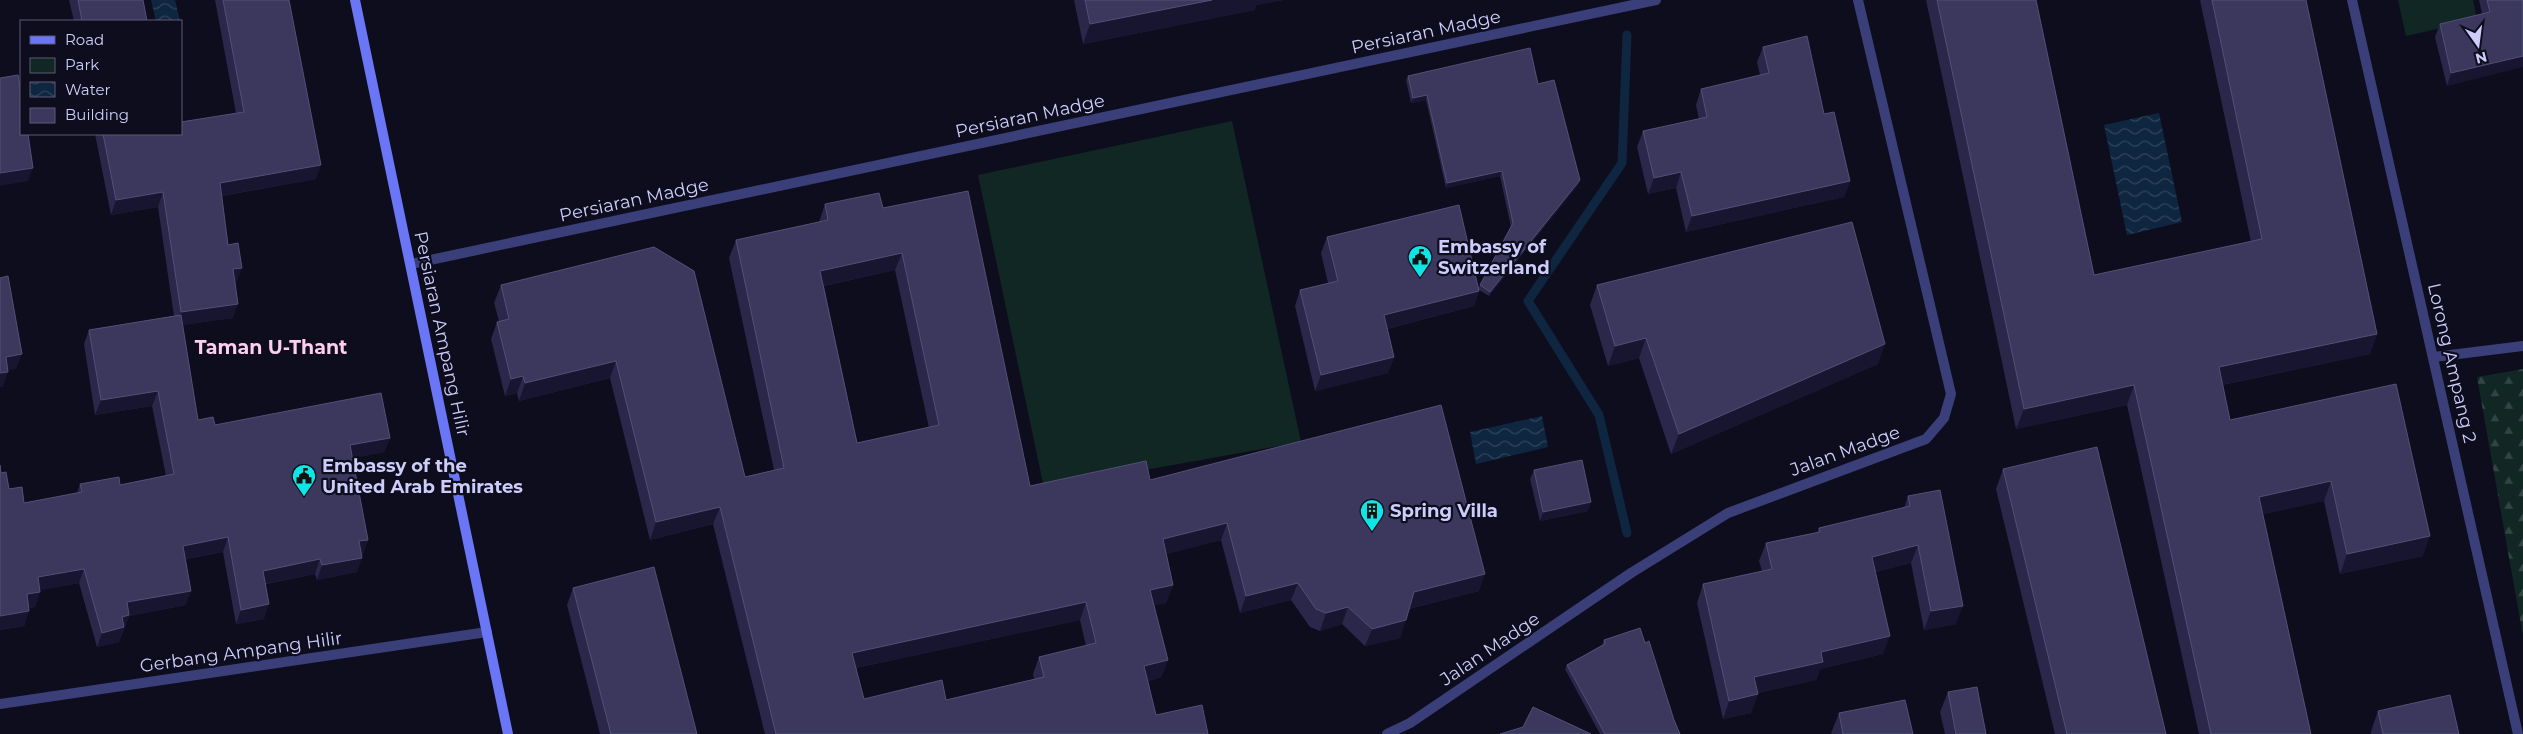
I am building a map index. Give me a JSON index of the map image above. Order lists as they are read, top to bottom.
{
  "streets": {
    "street": [
      "Persiaran Madge",
      "Persiaran Ampang Hilir",
      "Lorong Ampang 2",
      "Jalan Madge",
      "Gerbang Ampang Hilir"
    ]
  },
  "crossings": [
    ["Persiaran Madge", "Persiaran Ampang Hilir"],
    ["Persiaran Ampang Hilir", "Gerbang Ampang Hilir"]
  ],
  "districts": ["Taman U-Thant"],
  "places": {
    "public building": ["Embassy of Switzerland", "Embassy of the United Arab Emirates"],
    "building": ["Spring Villa"]
  },
  "legend": [
    "Road",
    "Park",
    "Water",
    "Building"
  ],
  "north": "bottom"
}
